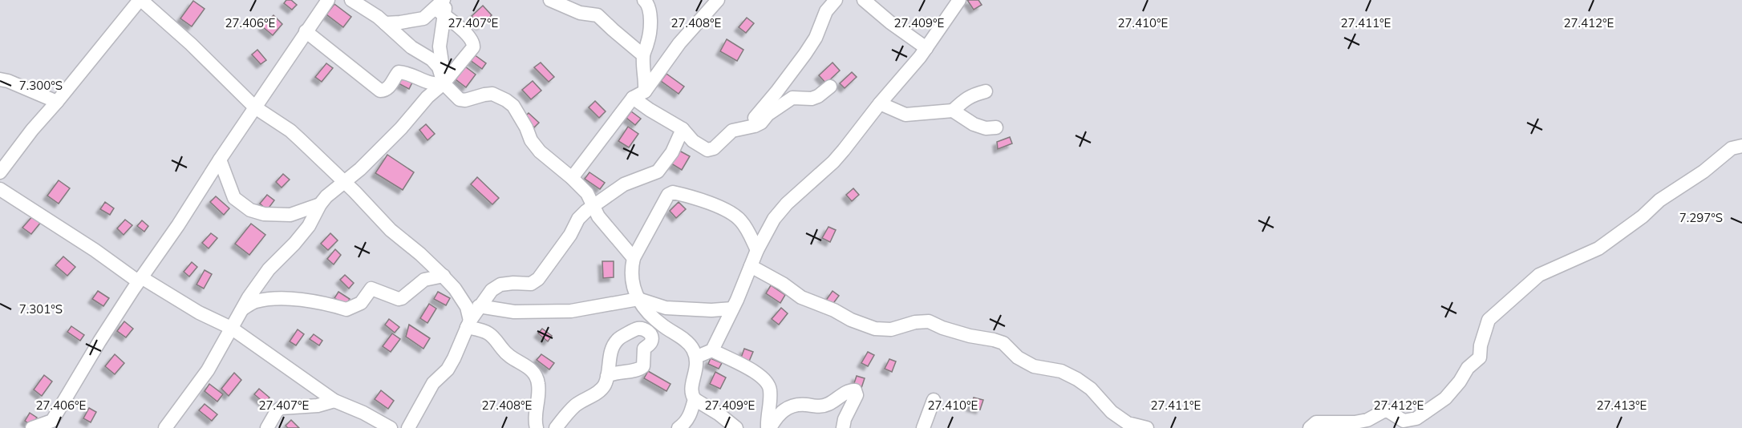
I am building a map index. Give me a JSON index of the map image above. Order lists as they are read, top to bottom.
{
  "coordinates": [
    "27.406°E",
    "27.407°E",
    "27.408°E",
    "27.409°E",
    "27.410°E",
    "27.411°E",
    "27.412°E",
    "7.300°S",
    "7.297°S",
    "7.301°S",
    "27.413°E"
  ]
}
